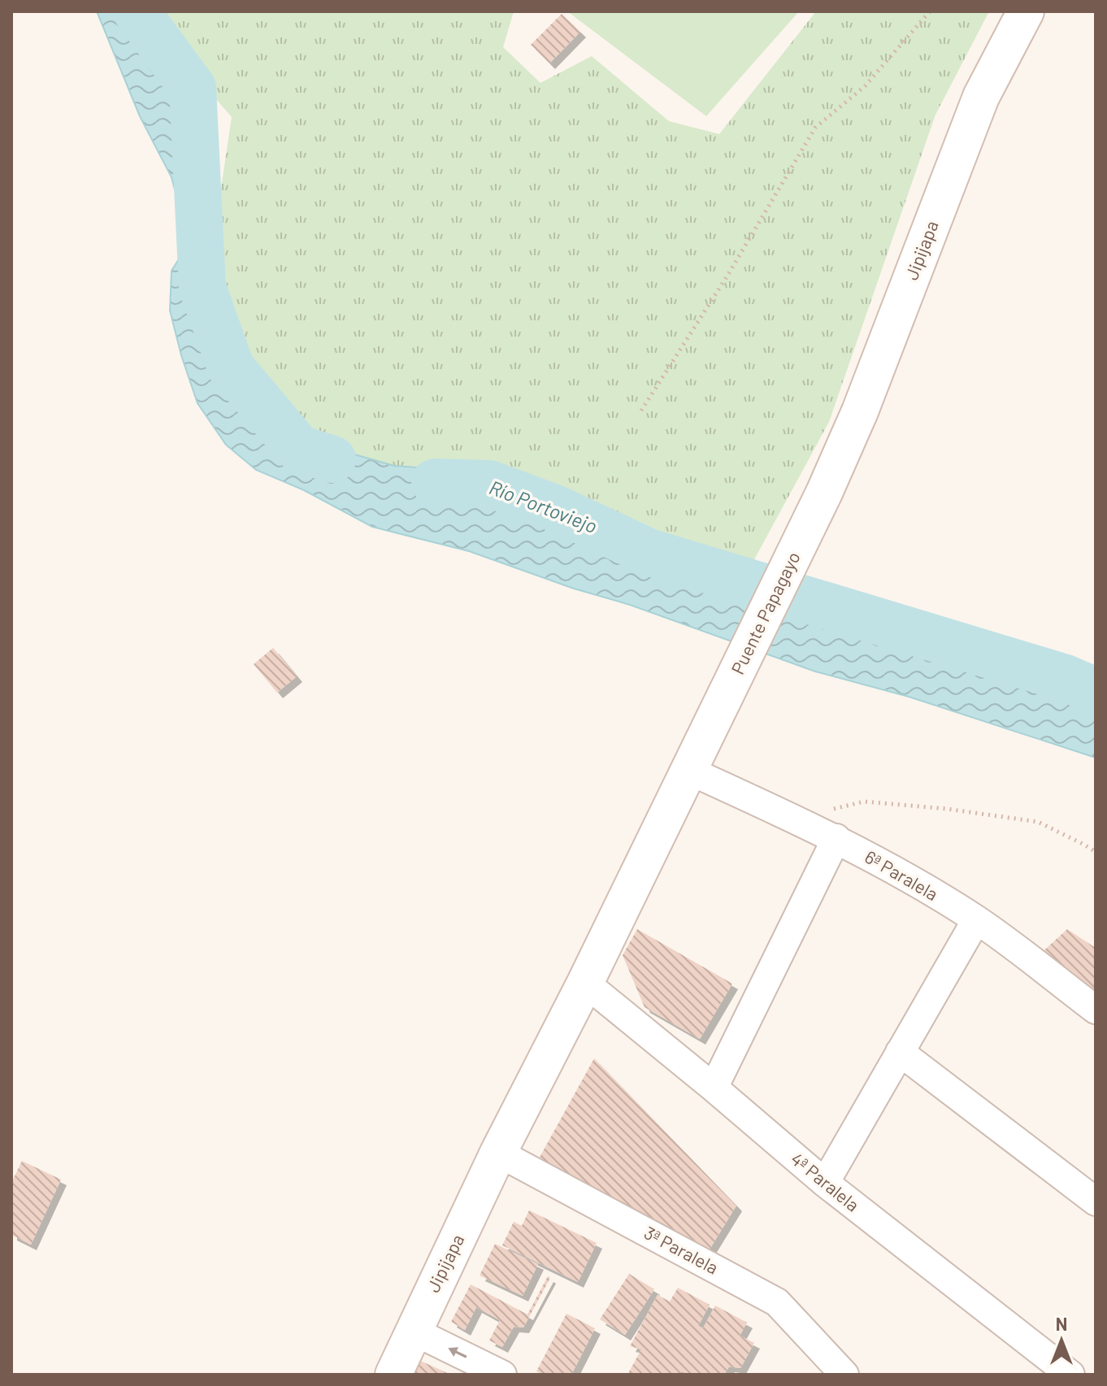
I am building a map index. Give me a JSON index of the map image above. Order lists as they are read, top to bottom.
{
  "streets": {
    "street": [
      "Jipijapa",
      "Puente Papagayo",
      "6ª Paralela",
      "4ª Paralela",
      "3ª Paralela"
    ]
  },
  "crossings": [
    ["Jipijapa", "Puente Papagayo"],
    ["Jipijapa", "4ª Paralela"],
    ["Jipijapa", "3ª Paralela"],
    ["Puente Papagayo", "6ª Paralela"],
    ["Puente Papagayo", "4ª Paralela"]
  ],
  "water": ["Río Portoviejo"],
  "north": "top"
}
